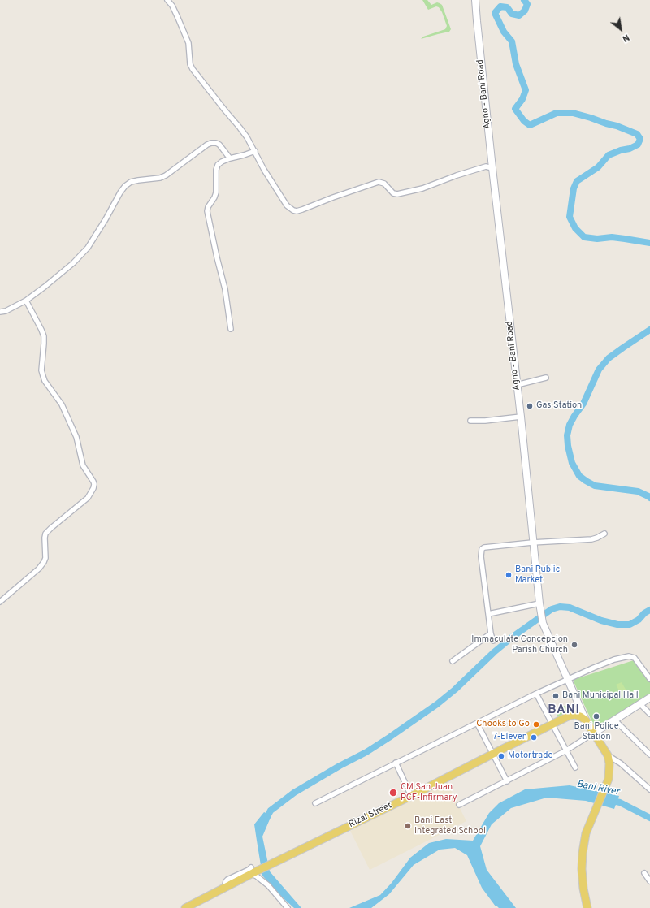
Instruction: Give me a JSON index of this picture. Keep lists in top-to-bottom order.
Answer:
{
  "streets": {
    "main road": ["Agno - Bani Road", "Rizal Street"]
  },
  "districts": ["BANI"],
  "water": ["Bani River"],
  "places": [
    "Gas Station",
    "Bani Public Market",
    "Immaculate Concepcion Parish Church",
    "Bani Municipal Hall",
    "Bani Police Station",
    "Chooks to Go",
    "7-Eleven",
    "Motortrade",
    "CM San Juan PCF-Infirmary",
    "Bani East Integrated School"
  ],
  "north": "bottom right"
}
